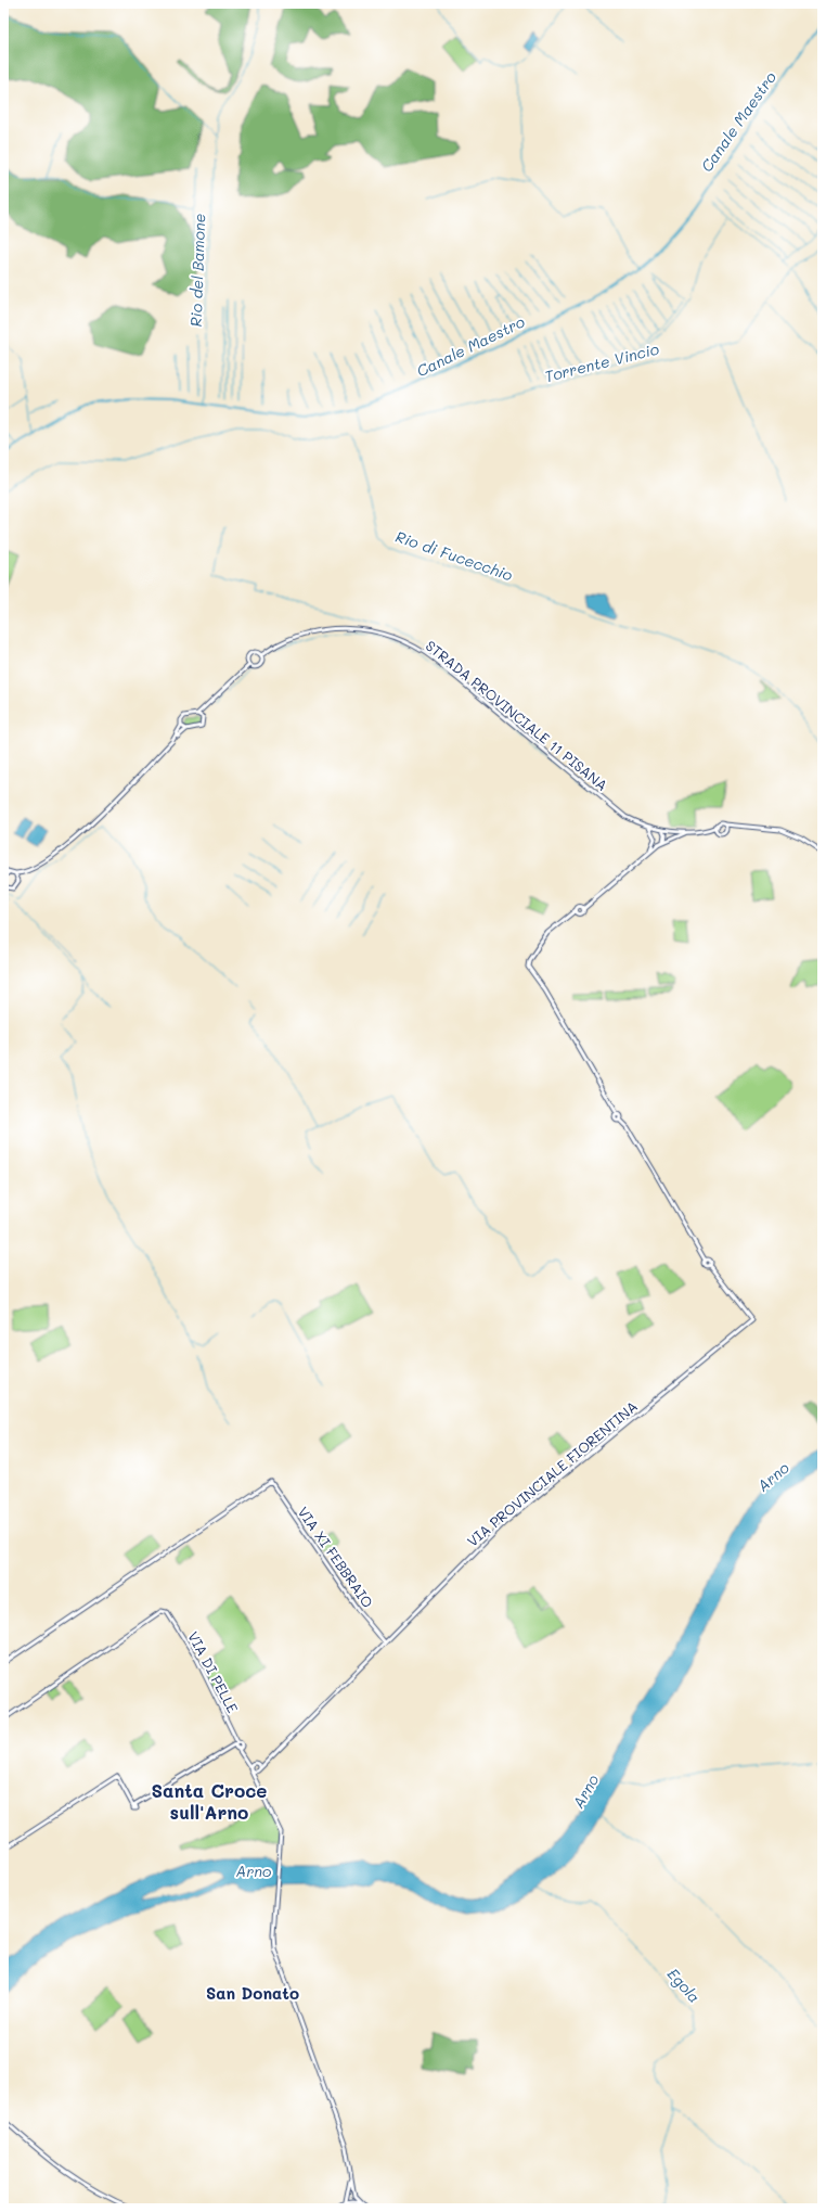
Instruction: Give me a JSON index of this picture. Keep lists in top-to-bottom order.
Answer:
{
  "streets": {
    "main road": [
      "STRADA PROVINCIALE 11 PISANA",
      "VIA PROVINCIALE FIORENTINA",
      "VIA XI FEBBRAIO",
      "VIA DI PELLE"
    ]
  },
  "crossings": [
    ["VIA PROVINCIALE FIORENTINA", "VIA XI FEBBRAIO"]
  ],
  "districts": ["Santa Croce sull'Arno", "San Donato"],
  "water": [
    "Canale Maestro",
    "Rio del Bamone",
    "Torrente Vincio",
    "Rio di Fucecchio",
    "Arno",
    "Egola"
  ]
}
